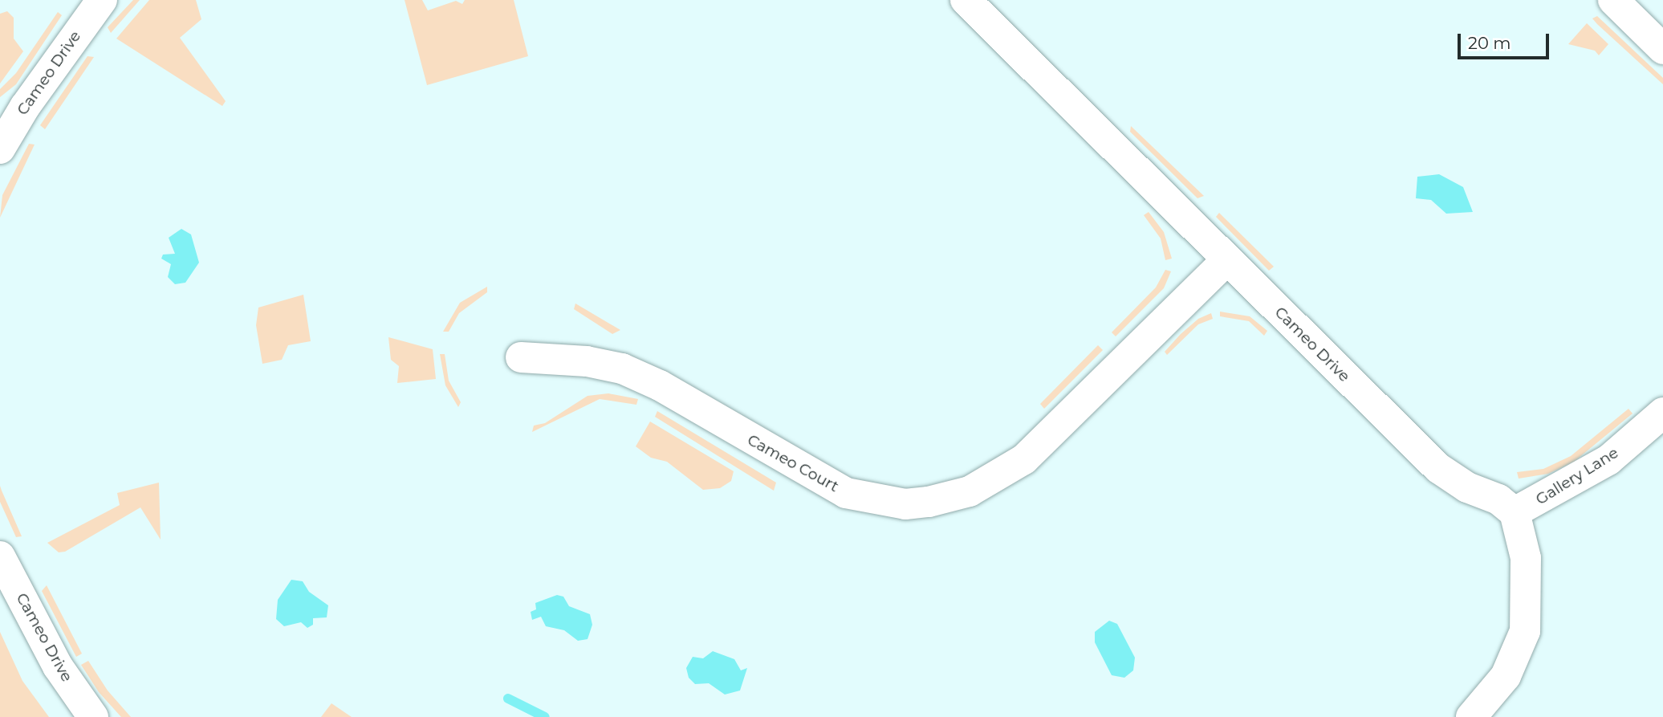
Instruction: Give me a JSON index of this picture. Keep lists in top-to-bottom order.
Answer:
{
  "streets": {
    "street": ["Cameo Drive", "Cameo Court", "Gallery Lane"]
  },
  "crossings": [
    ["Cameo Drive", "Cameo Court"],
    ["Cameo Drive", "Gallery Lane"]
  ],
  "scale_bar": "20 m"
}
